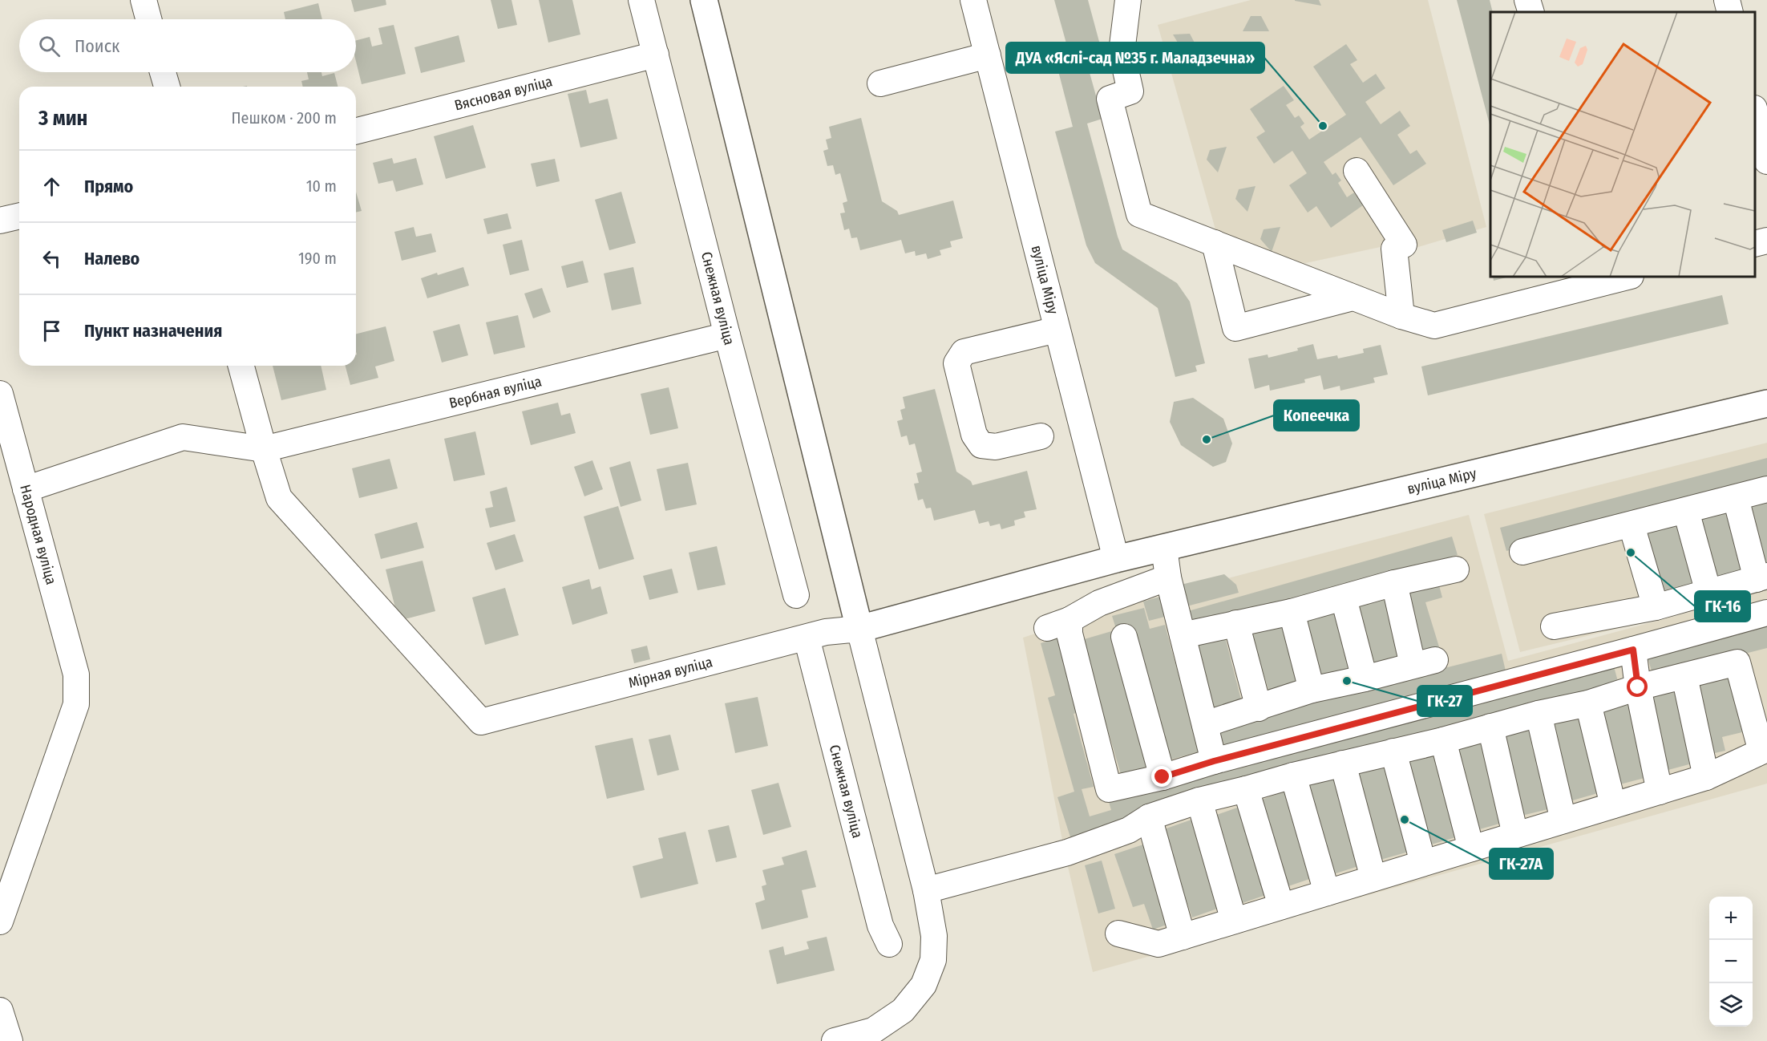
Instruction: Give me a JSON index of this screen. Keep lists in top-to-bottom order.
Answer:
{
  "streets": {
    "main road": ["вуліца Міру"],
    "street": [
      "Вясновая вуліца",
      "Снежная вуліца",
      "Вербная вуліца",
      "Народная вуліца",
      "Мірная вуліца"
    ]
  },
  "crossings": [
    ["Вясновая вуліца", "Снежная вуліца"],
    ["вуліца Міру", "Мірная вуліца"],
    ["Снежная вуліца", "Вербная вуліца"],
    ["Снежная вуліца", "Мірная вуліца"],
    ["Вербная вуліца", "Мірная вуліца"]
  ],
  "places": [
    "ДУА «Яслі-сад №35 г. Маладзечна»",
    "Копеечка",
    "ГК-16",
    "ГК-27",
    "ГК-27А"
  ],
  "page": {
    "search": "Поиск",
    "heading": ["3 мин", "Пешком · 200 m"],
    "list": [
      ["Прямо", "10 m"],
      ["Налево", "190 m"],
      "Пункт назначения"
    ],
    "map_buttons": ["+", "−"]
  }
}
